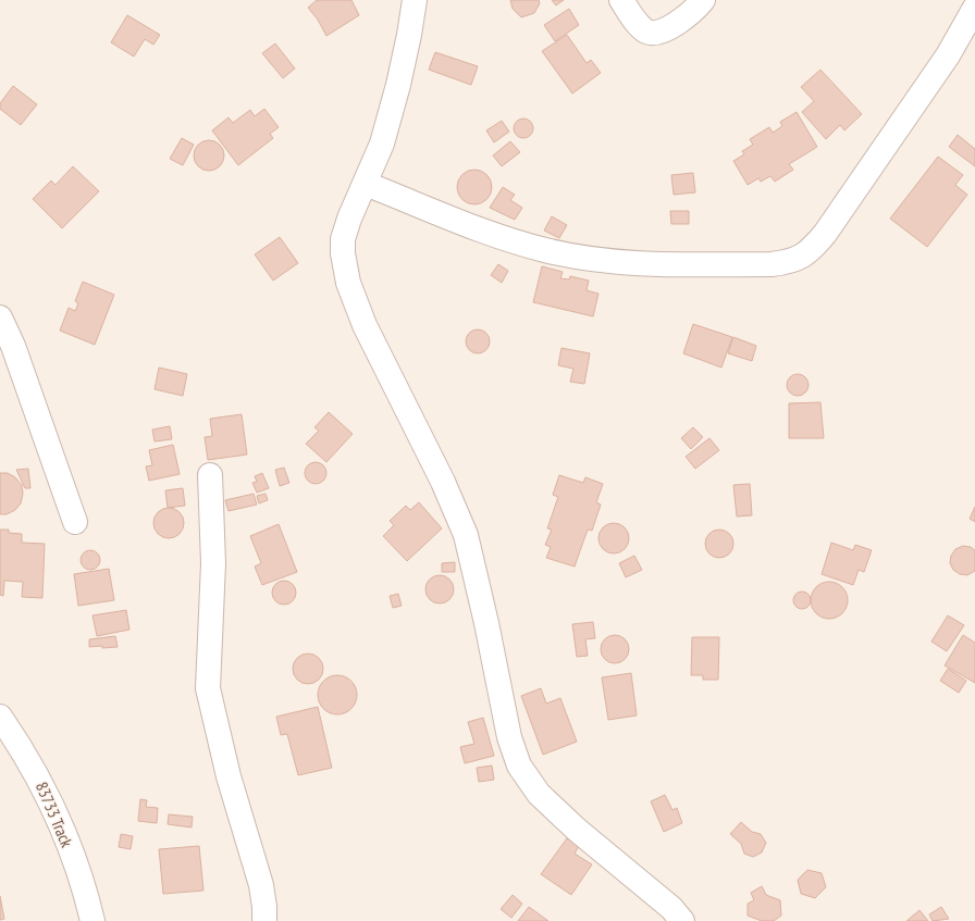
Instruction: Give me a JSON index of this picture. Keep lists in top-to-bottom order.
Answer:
{
  "streets": {
    "street": ["83733 Track"]
  }
}
